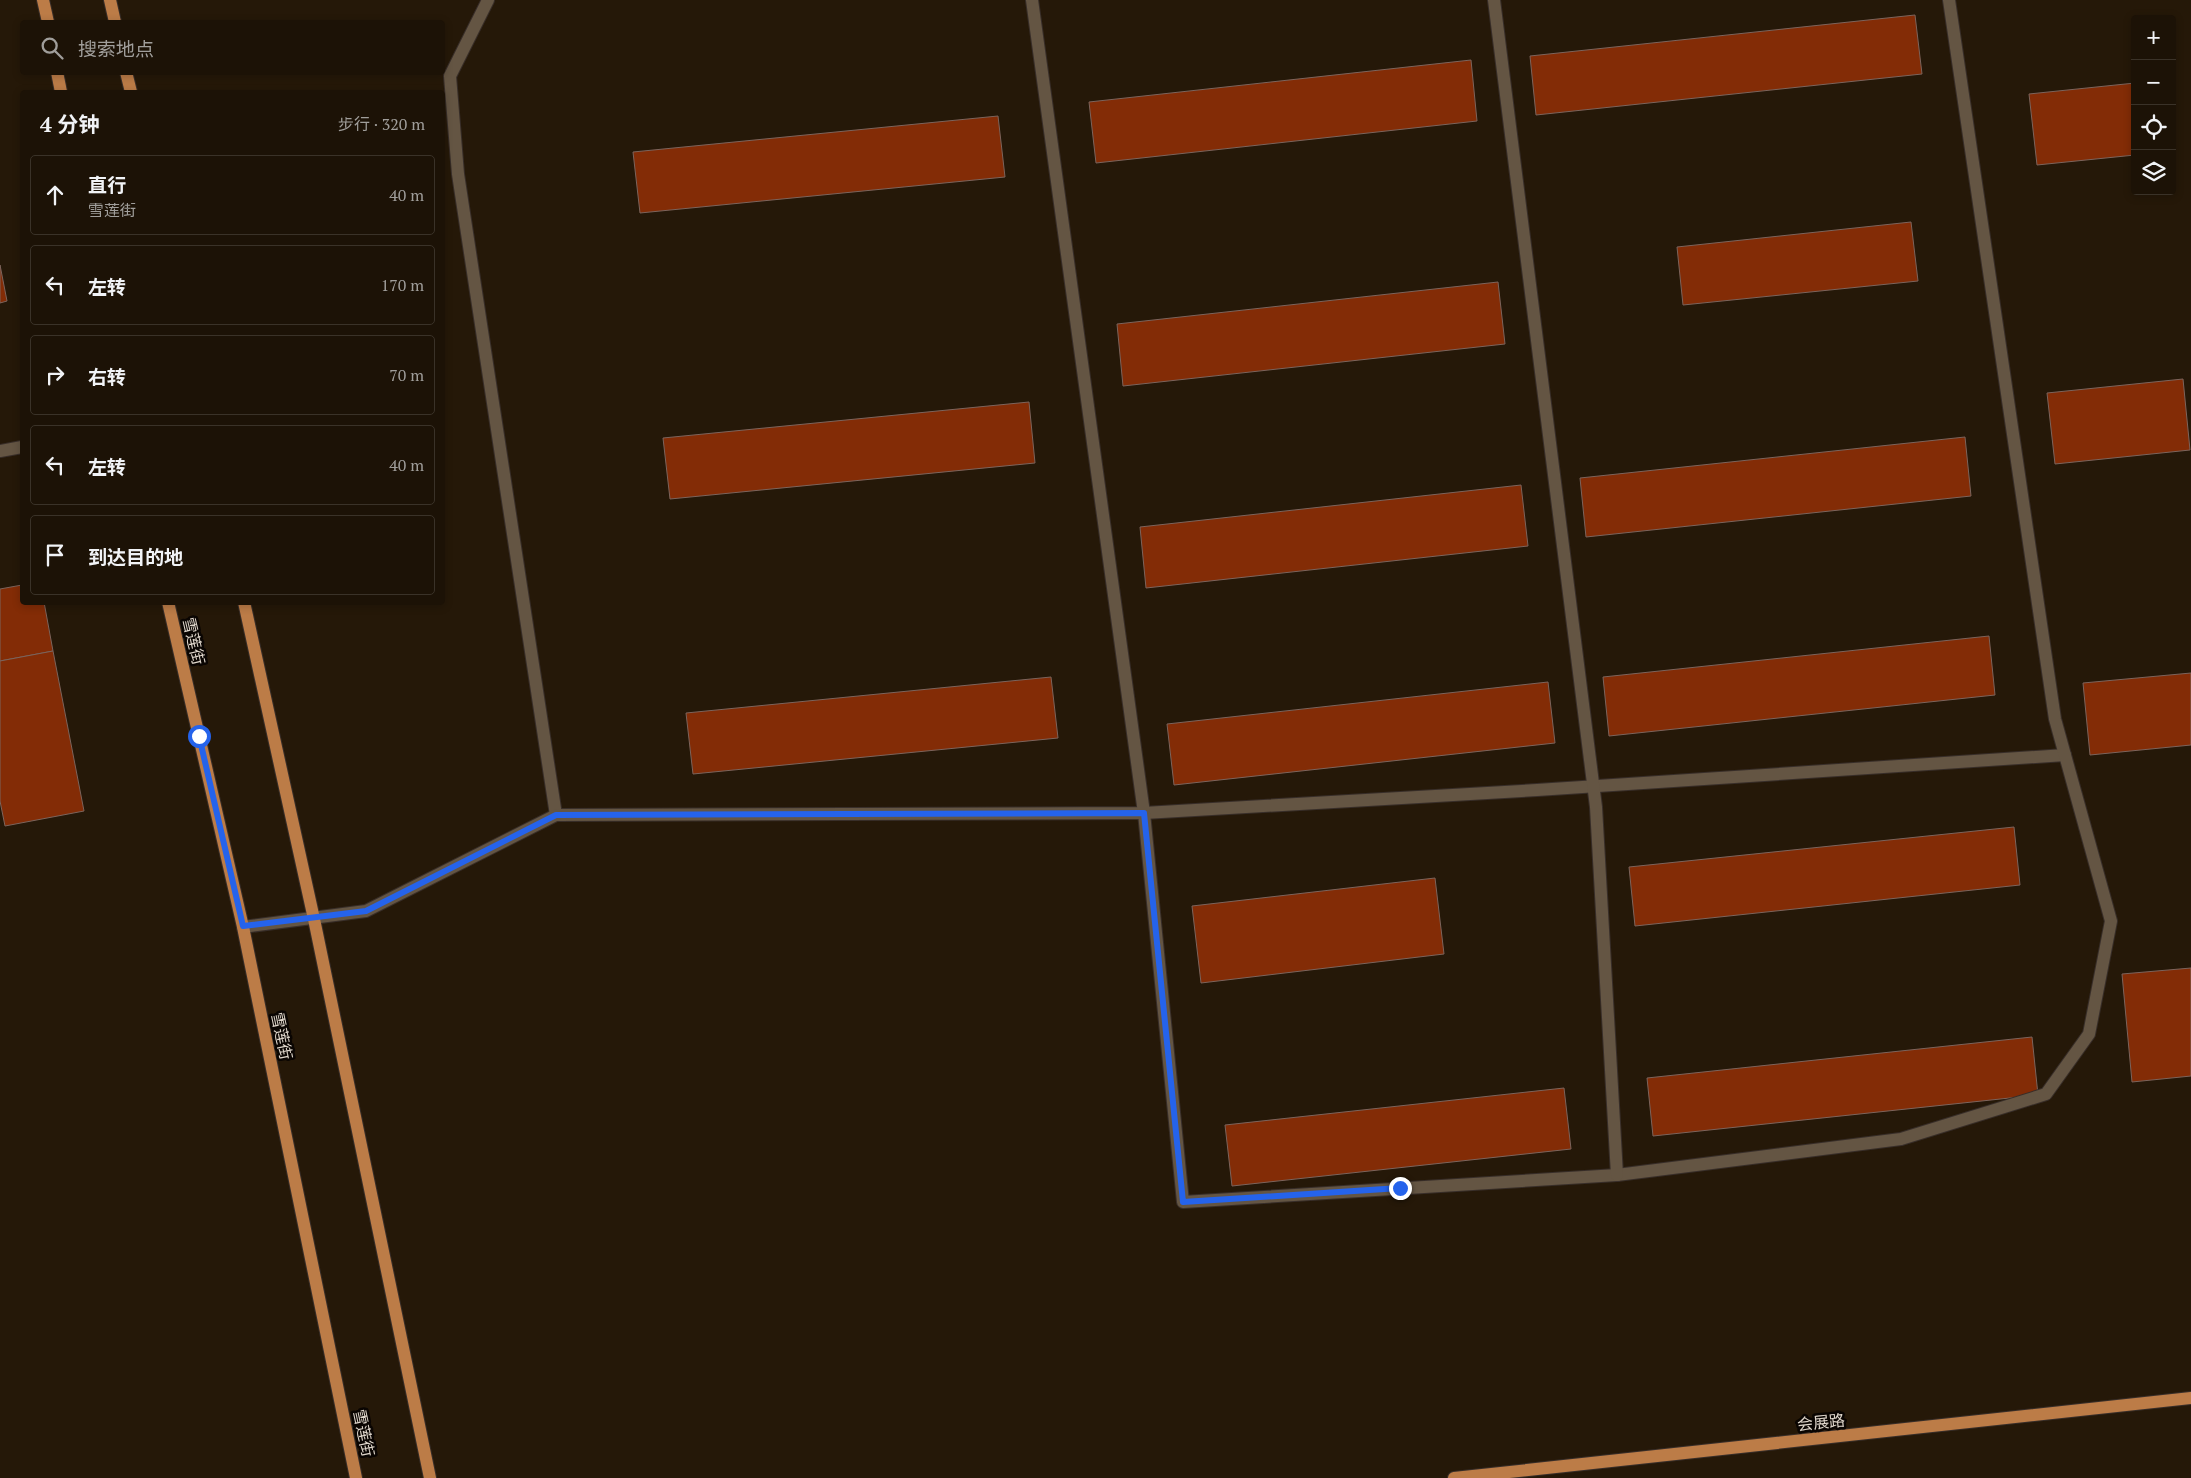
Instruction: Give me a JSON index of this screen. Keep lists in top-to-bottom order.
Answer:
{
  "streets": {
    "main road": ["雪莲街", "会展路"]
  },
  "page": {
    "map_buttons": ["+", "−"],
    "search": "搜索地点",
    "heading": ["4 分钟", "步行 · 320 m"],
    "list": [
      ["直行", "雪莲街", "40 m"],
      ["左转", "170 m"],
      ["右转", "70 m"],
      ["左转", "40 m"],
      "到达目的地"
    ]
  }
}
